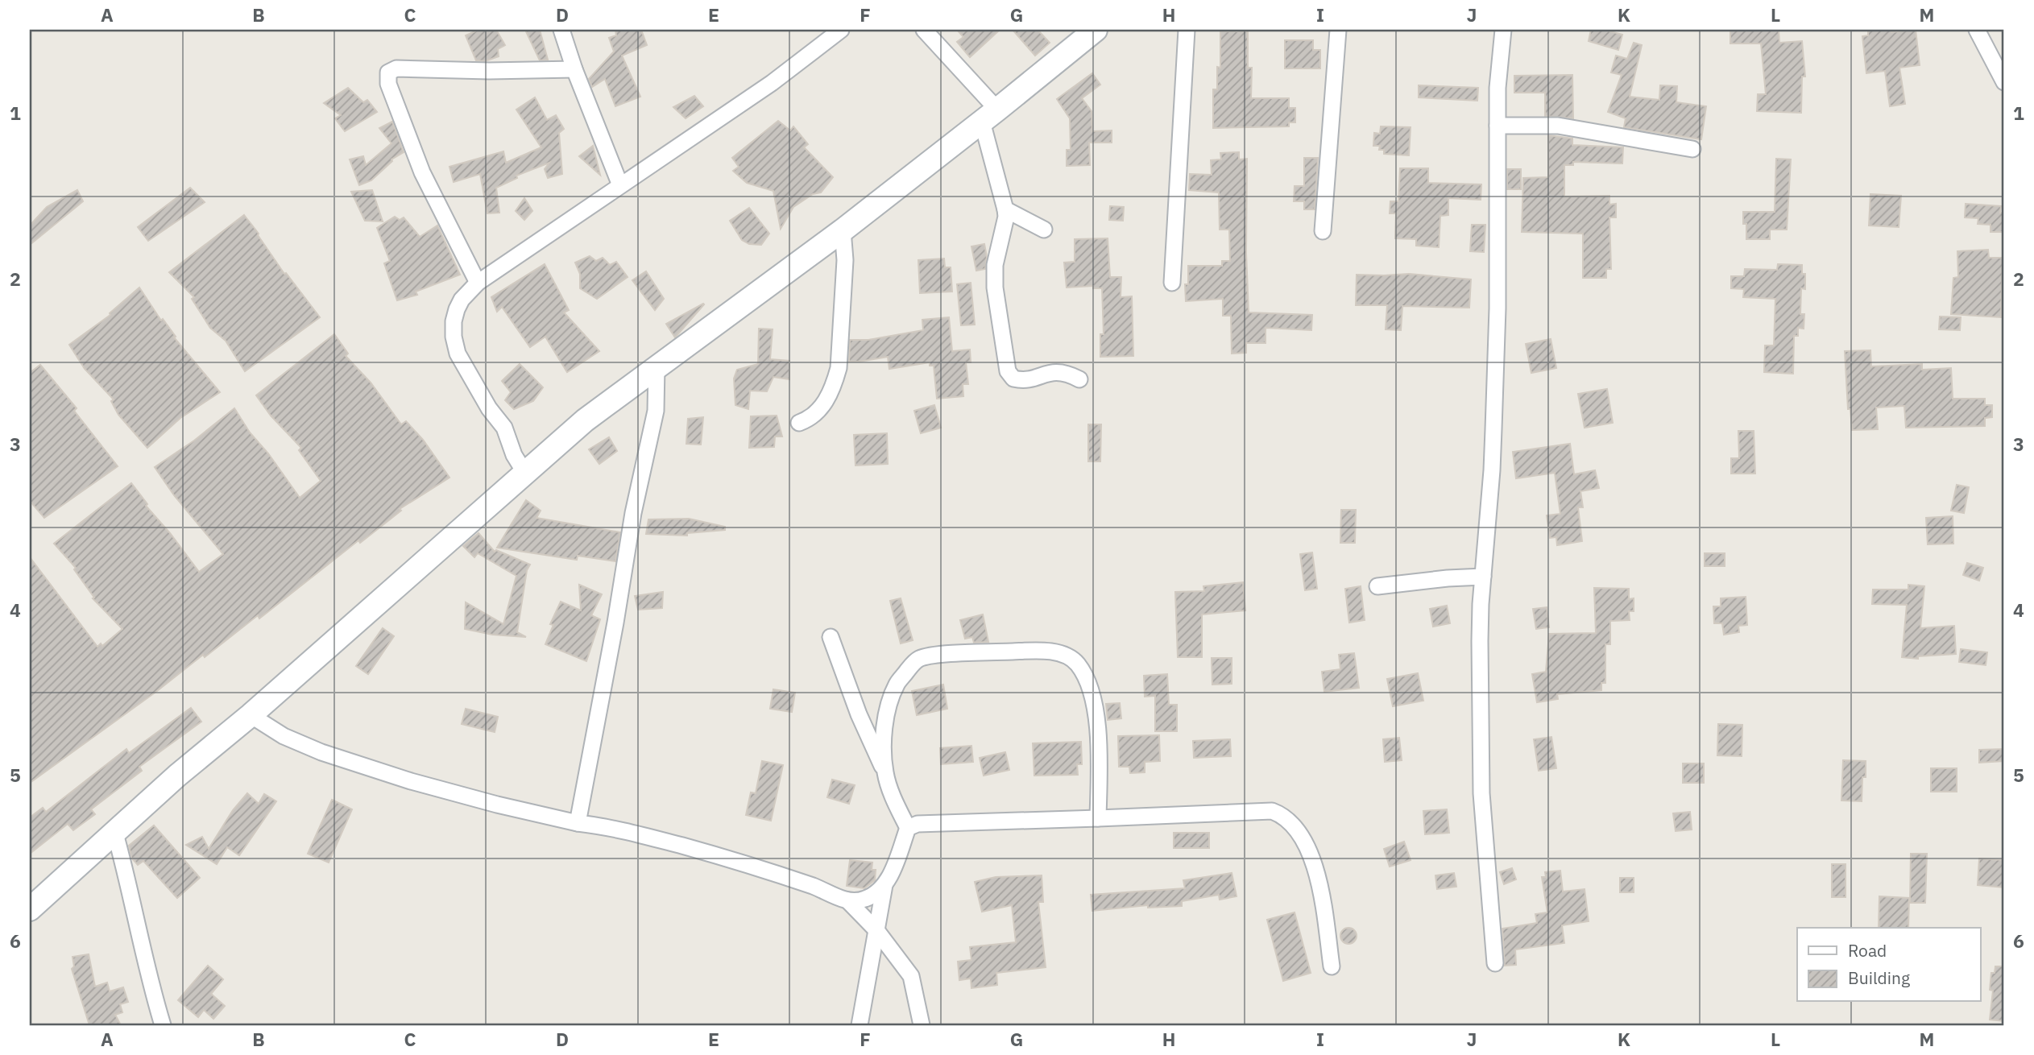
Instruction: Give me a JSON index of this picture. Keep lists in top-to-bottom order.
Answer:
{
  "legend": ["Road", "Building"],
  "grid": {
    "columns": [
      "A",
      "B",
      "C",
      "D",
      "E",
      "F",
      "G",
      "H",
      "I",
      "J",
      "K",
      "L",
      "M"
    ],
    "rows": [
      "1",
      "2",
      "3",
      "4",
      "5",
      "6"
    ]
  }
}
